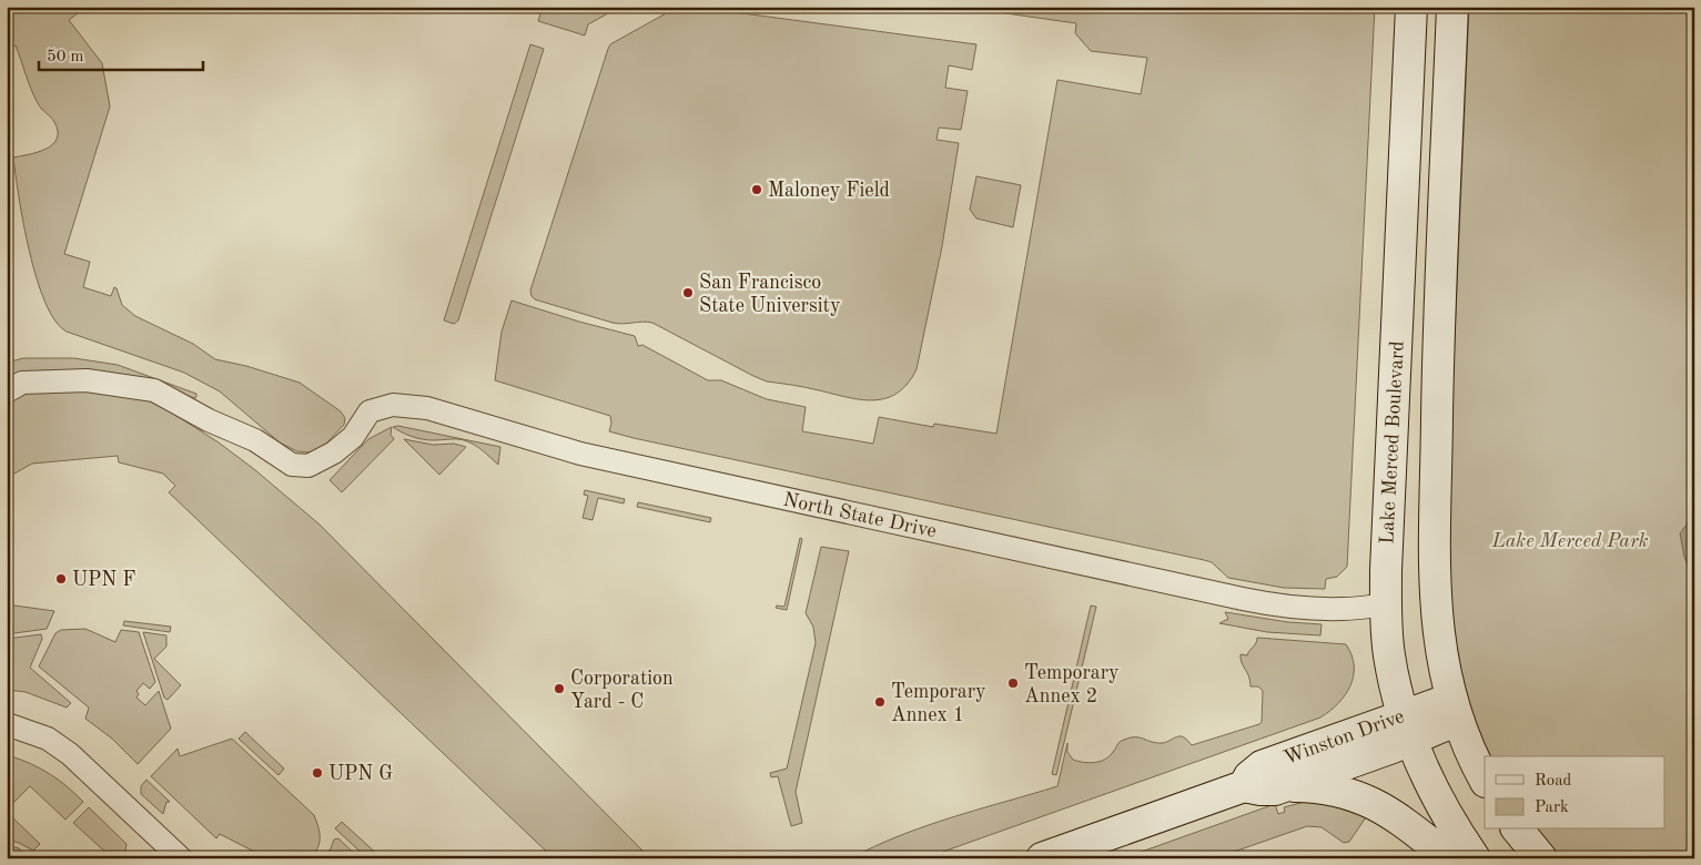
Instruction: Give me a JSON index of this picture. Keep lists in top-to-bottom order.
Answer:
{
  "streets": {
    "main road": ["Lake Merced Boulevard", "Winston Drive"],
    "street": ["North State Drive"]
  },
  "crossings": [
    ["Lake Merced Boulevard", "North State Drive"],
    ["Lake Merced Boulevard", "Winston Drive"]
  ],
  "parks": ["Lake Merced Park"],
  "places": [
    "Maloney Field",
    "San Francisco State University",
    "UPN F",
    "Temporary Annex 2",
    "Corporation Yard - C",
    "Temporary Annex 1",
    "UPN G"
  ],
  "legend": ["Road", "Park"],
  "scale_bar": "50 m"
}
